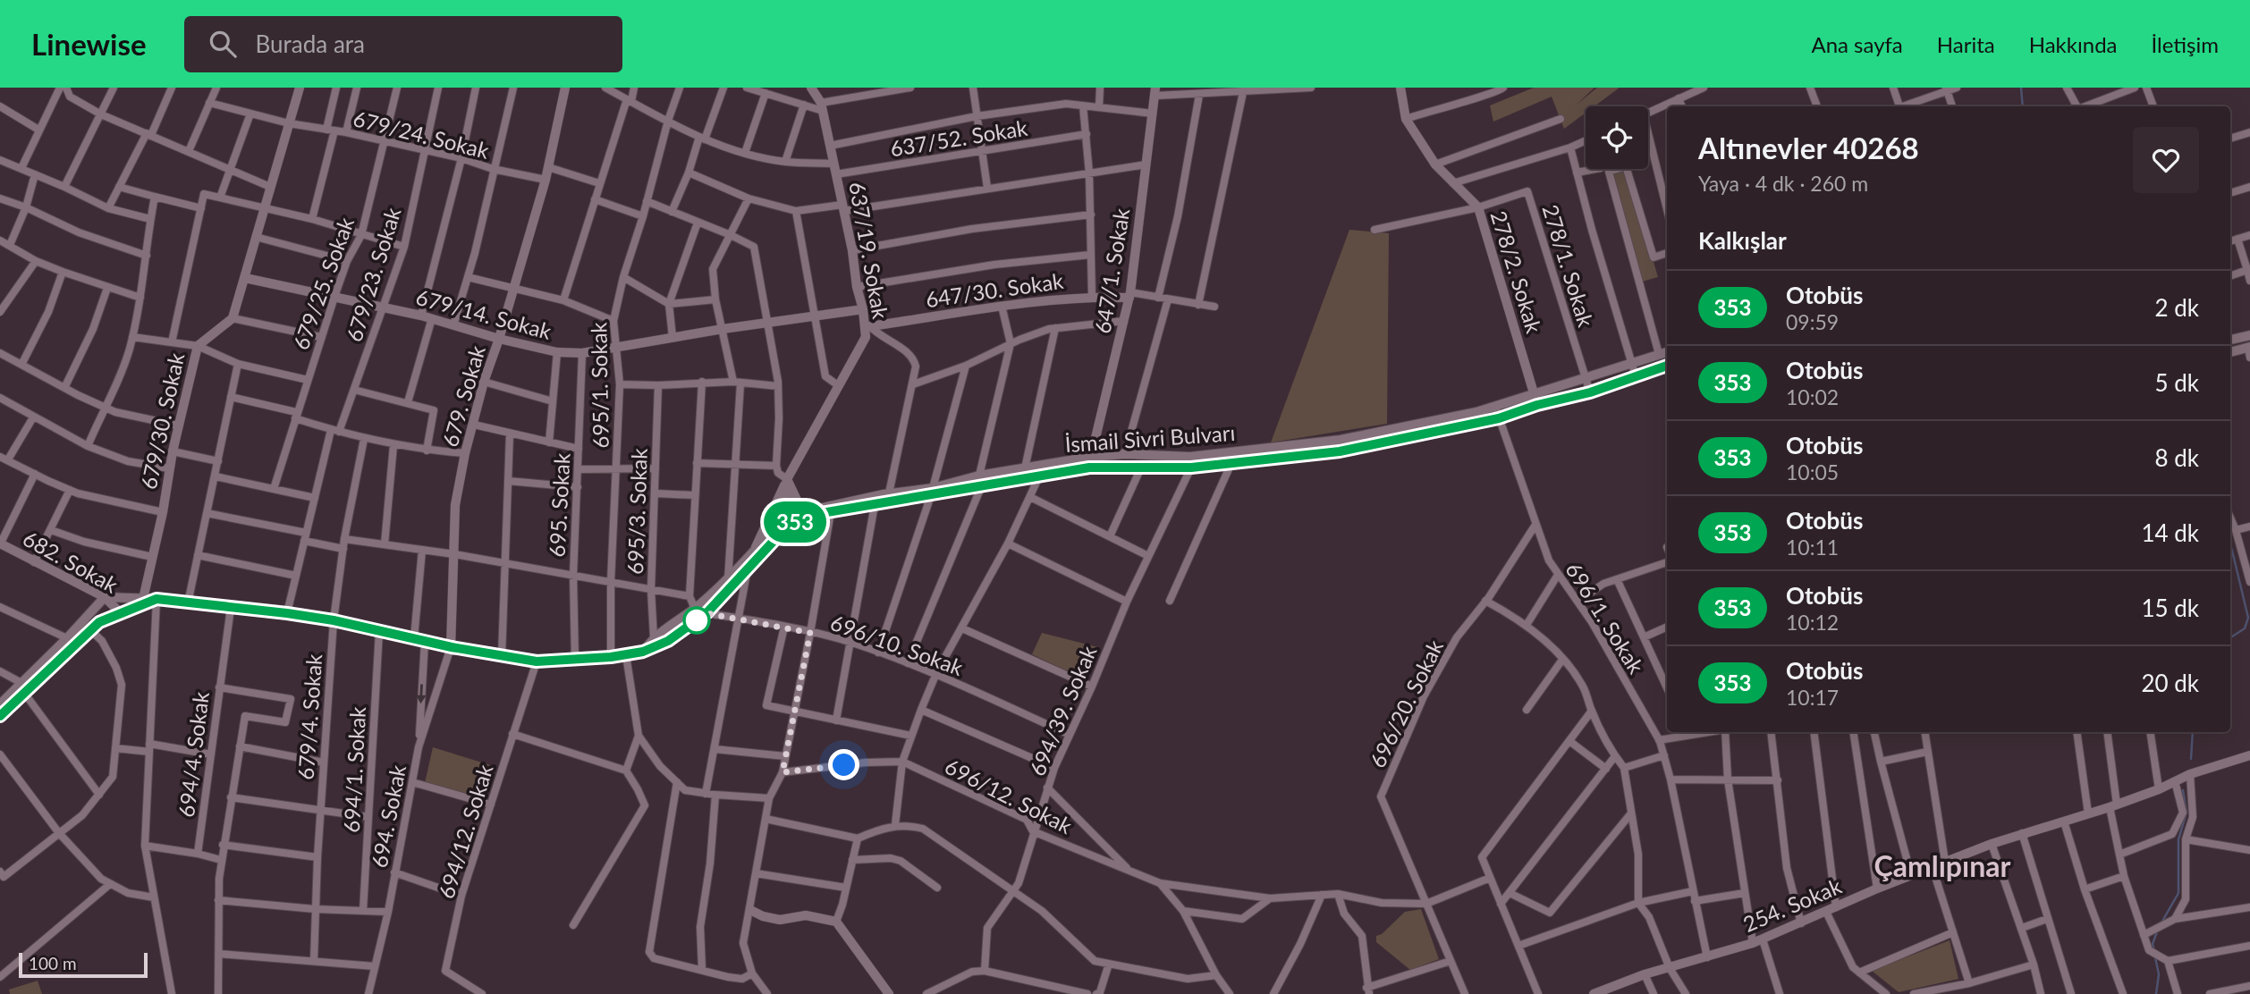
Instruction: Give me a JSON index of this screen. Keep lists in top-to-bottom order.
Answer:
{
  "streets": {
    "main road": ["İsmail Sivri Bulvarı"],
    "street": [
      "679/24. Sokak",
      "637/52. Sokak",
      "637/19. Sokak",
      "278/1. Sokak",
      "647/1. Sokak",
      "278/2. Sokak",
      "679/23. Sokak",
      "679/25. Sokak",
      "647/30. Sokak",
      "679/14. Sokak",
      "695/1. Sokak",
      "679. Sokak",
      "679/30. Sokak",
      "695. Sokak",
      "695/3. Sokak",
      "682. Sokak",
      "696/1. Sokak",
      "696/10. Sokak",
      "696/20. Sokak",
      "694/39. Sokak",
      "679/4. Sokak",
      "694/4. Sokak",
      "694/1. Sokak",
      "696/12. Sokak",
      "694. Sokak",
      "694/12. Sokak",
      "254. Sokak"
    ]
  },
  "crossings": [
    ["679/24. Sokak", "679/23. Sokak"],
    ["679/24. Sokak", "679/25. Sokak"],
    ["679/24. Sokak", "679. Sokak"],
    ["637/52. Sokak", "637/19. Sokak"],
    ["637/19. Sokak", "647/30. Sokak"],
    ["637/19. Sokak", "679/14. Sokak"],
    ["637/19. Sokak", "İsmail Sivri Bulvarı"],
    ["278/1. Sokak", "278/2. Sokak"],
    ["278/1. Sokak", "İsmail Sivri Bulvarı"],
    ["647/1. Sokak", "647/30. Sokak"],
    ["647/1. Sokak", "İsmail Sivri Bulvarı"],
    ["278/2. Sokak", "İsmail Sivri Bulvarı"],
    ["679/23. Sokak", "679/14. Sokak"],
    ["679/23. Sokak", "İsmail Sivri Bulvarı"],
    ["679/25. Sokak", "679/14. Sokak"],
    ["679/14. Sokak", "695/1. Sokak"],
    ["679/14. Sokak", "679. Sokak"],
    ["679/14. Sokak", "695. Sokak"],
    ["695/1. Sokak", "İsmail Sivri Bulvarı"],
    ["679. Sokak", "İsmail Sivri Bulvarı"],
    ["679. Sokak", "694. Sokak"],
    ["679/30. Sokak", "İsmail Sivri Bulvarı"],
    ["İsmail Sivri Bulvarı", "695. Sokak"],
    ["İsmail Sivri Bulvarı", "695/3. Sokak"],
    ["İsmail Sivri Bulvarı", "682. Sokak"],
    ["İsmail Sivri Bulvarı", "696/1. Sokak"],
    ["İsmail Sivri Bulvarı", "696/10. Sokak"],
    ["İsmail Sivri Bulvarı", "694/39. Sokak"],
    ["İsmail Sivri Bulvarı", "679/4. Sokak"],
    ["İsmail Sivri Bulvarı", "694/4. Sokak"],
    ["İsmail Sivri Bulvarı", "694/1. Sokak"],
    ["İsmail Sivri Bulvarı", "694. Sokak"],
    ["İsmail Sivri Bulvarı", "694/12. Sokak"],
    ["696/1. Sokak", "696/20. Sokak"],
    ["696/1. Sokak", "254. Sokak"],
    ["696/10. Sokak", "694/39. Sokak"],
    ["694/39. Sokak", "696/12. Sokak"]
  ],
  "districts": ["Çamlıpınar"],
  "lines": ["bus line 353"],
  "scale_bar": "100 m",
  "page": {
    "header": "Linewise",
    "search": "Burada ara",
    "nav": [
      "Ana sayfa",
      "Harita",
      "Hakkında",
      "İletişim"
    ],
    "on_map": "353",
    "heading": [
      ["Altınevler 40268", "Yaya · 4 dk · 260 m"],
      "Kalkışlar"
    ],
    "list": [
      {
        "mark": "353",
        "name": "Otobüs",
        "note": "09:59",
        "value": "2 dk"
      },
      {
        "mark": "353",
        "name": "Otobüs",
        "note": "10:02",
        "value": "5 dk"
      },
      {
        "mark": "353",
        "name": "Otobüs",
        "note": "10:05",
        "value": "8 dk"
      },
      {
        "mark": "353",
        "name": "Otobüs",
        "note": "10:11",
        "value": "14 dk"
      },
      {
        "mark": "353",
        "name": "Otobüs",
        "note": "10:12",
        "value": "15 dk"
      },
      {
        "mark": "353",
        "name": "Otobüs",
        "note": "10:17",
        "value": "20 dk"
      }
    ],
    "scale": "100 m"
  }
}
